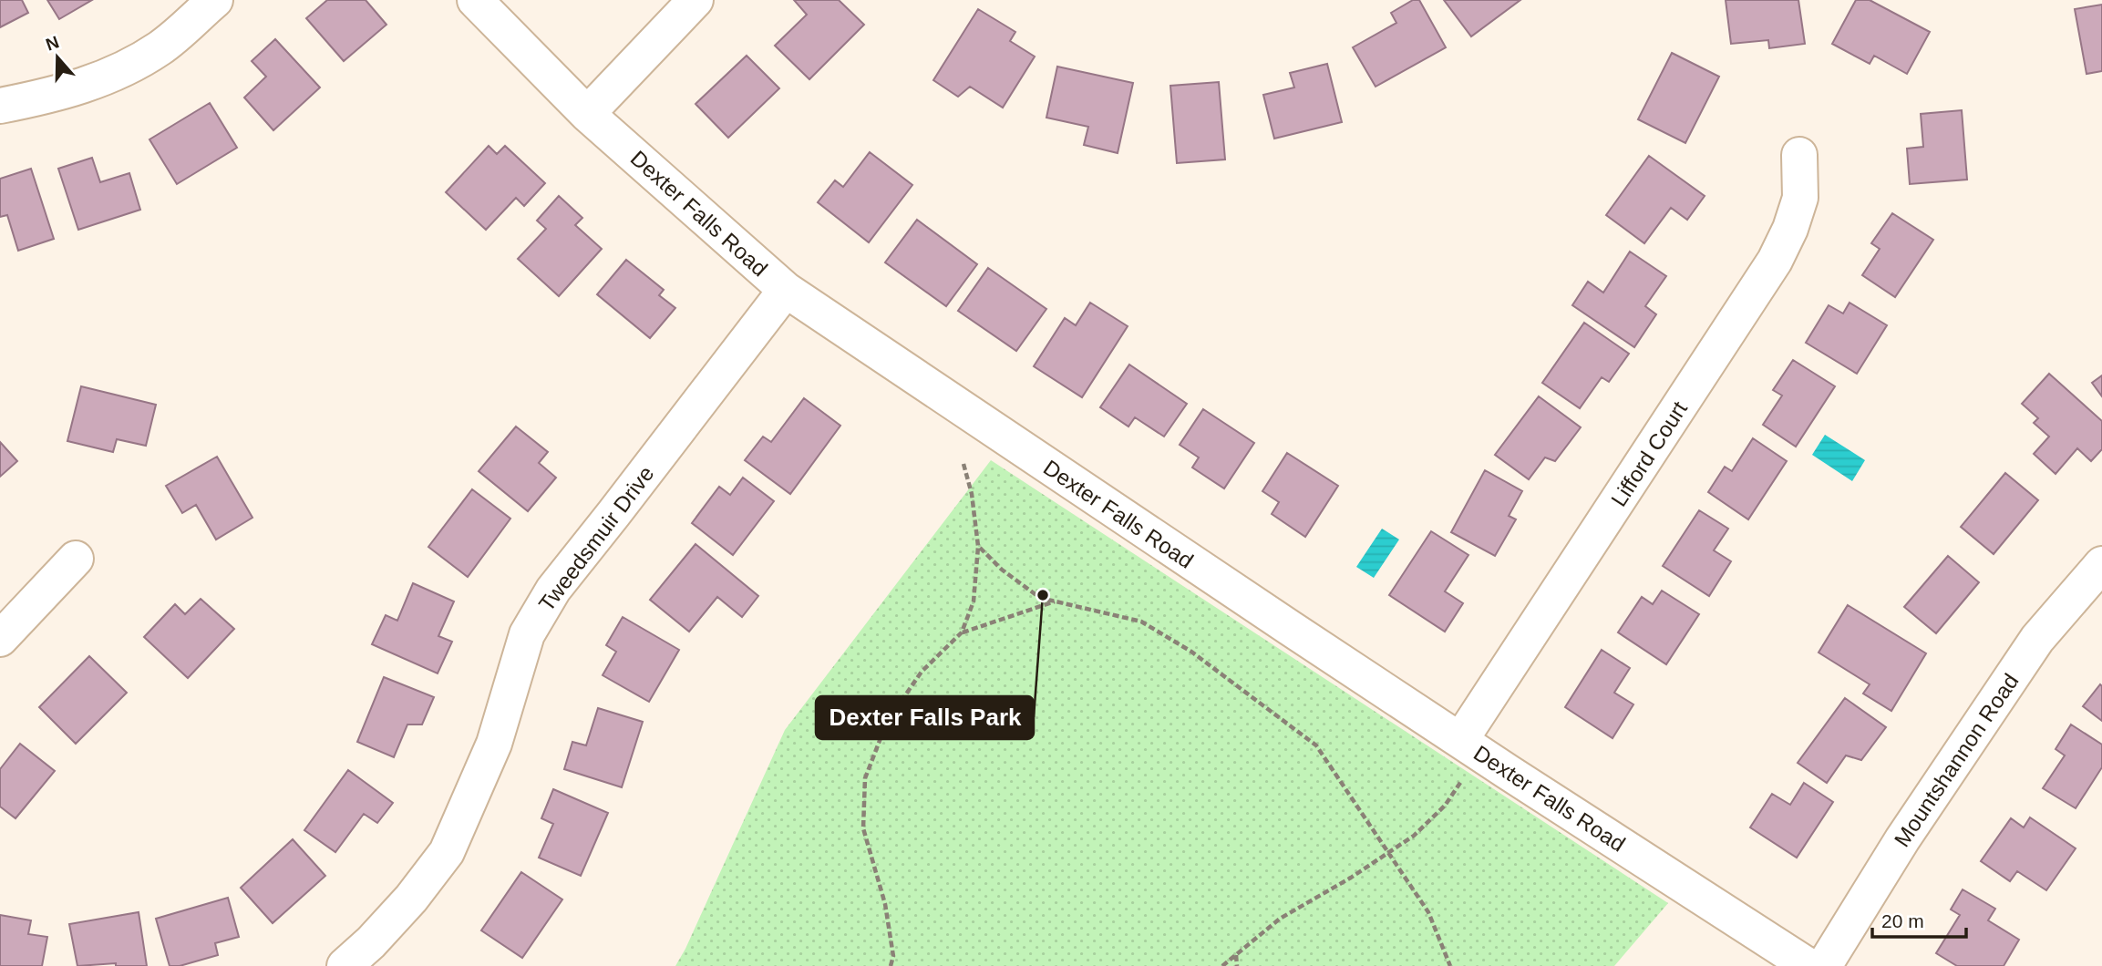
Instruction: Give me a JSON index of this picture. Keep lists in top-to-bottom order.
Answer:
{
  "streets": {
    "street": [
      "Dexter Falls Road",
      "Lifford Court",
      "Tweedsmuir Drive",
      "Mountshannon Road"
    ]
  },
  "crossings": [
    ["Dexter Falls Road", "Lifford Court"],
    ["Dexter Falls Road", "Tweedsmuir Drive"]
  ],
  "places": ["Dexter Falls Park"],
  "scale_bar": "20 m",
  "north": "top"
}
